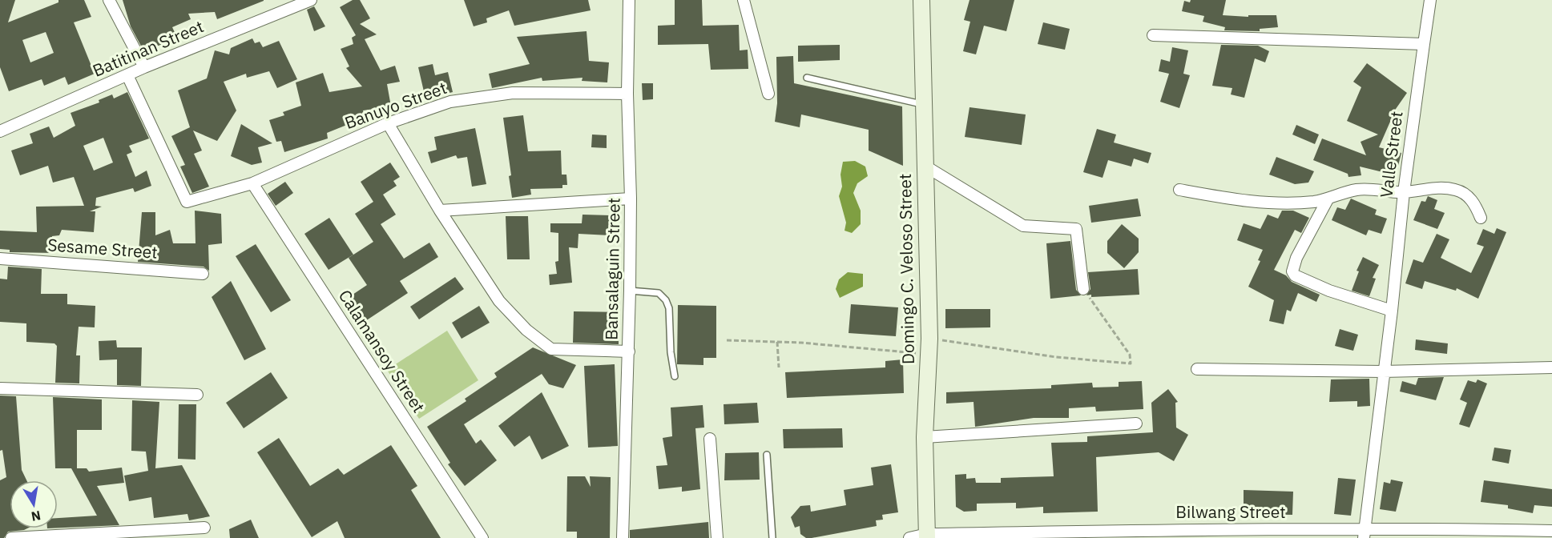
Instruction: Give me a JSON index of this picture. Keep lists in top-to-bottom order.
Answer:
{
  "streets": {
    "main road": ["Domingo C. Veloso Street"],
    "street": [
      "Batitinan Street",
      "Banuyo Street",
      "Valle Street",
      "Sesame Street",
      "Bansalaguin Street",
      "Calamansoy Street",
      "Bilwang Street"
    ]
  },
  "crossings": [
    ["Batitinan Street", "Banuyo Street"],
    ["Banuyo Street", "Bansalaguin Street"],
    ["Banuyo Street", "Calamansoy Street"],
    ["Valle Street", "Bilwang Street"],
    ["Domingo C. Veloso Street", "Bilwang Street"]
  ],
  "north": "bottom"
}
